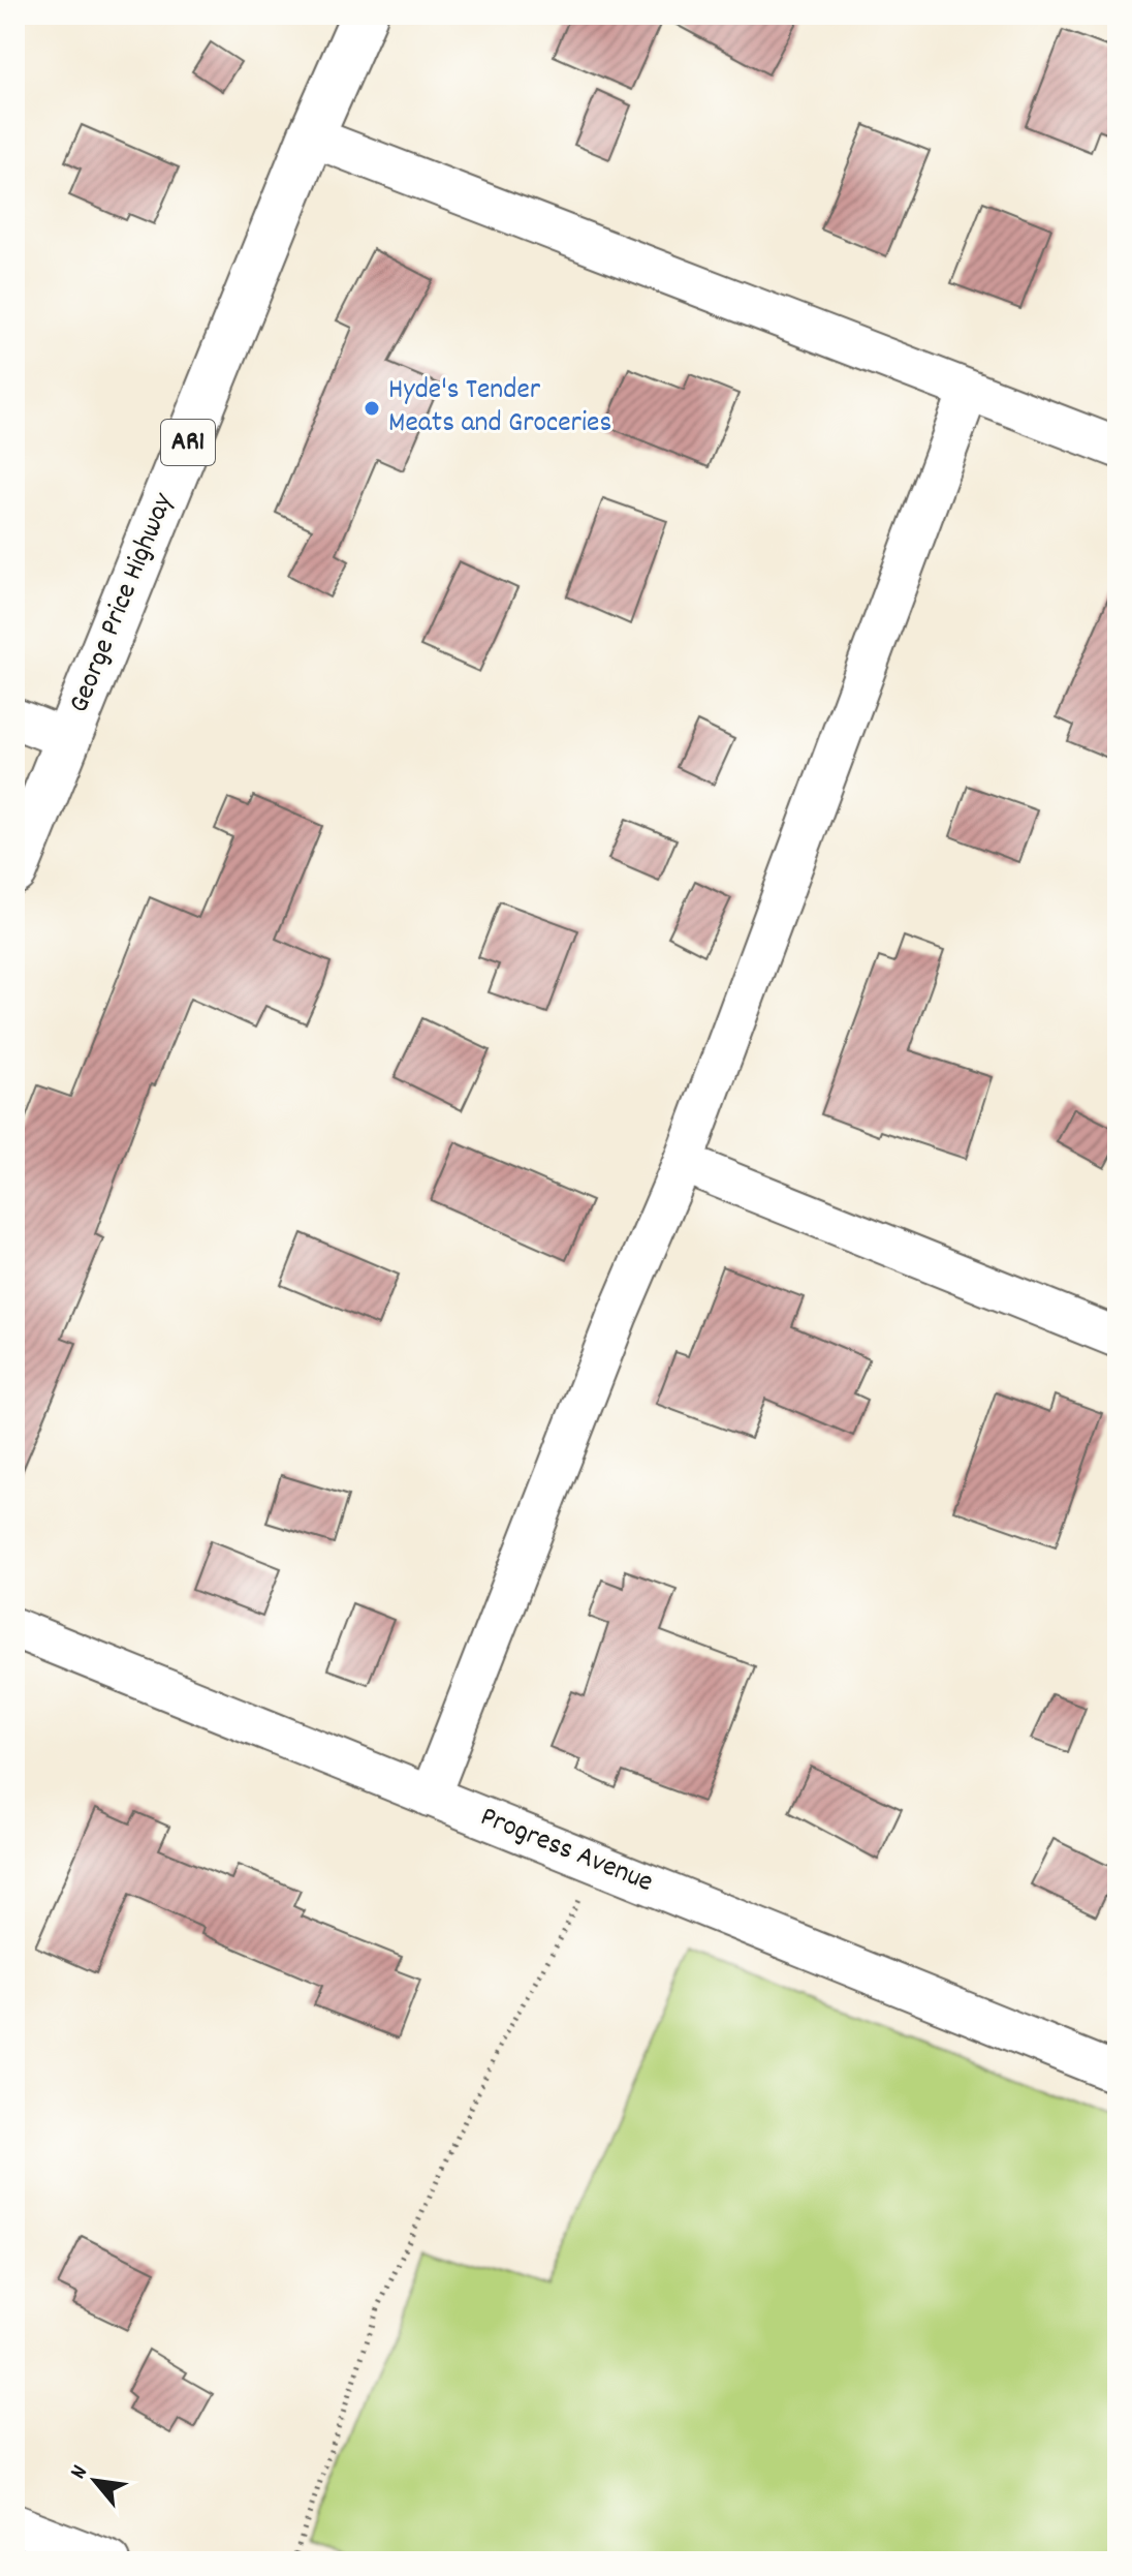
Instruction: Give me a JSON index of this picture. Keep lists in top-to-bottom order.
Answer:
{
  "streets": {
    "highway": ["AR1", "George Price Highway"],
    "street": ["Progress Avenue"]
  },
  "places": ["Hyde's Tender Meats and Groceries"],
  "north": "top left"
}
